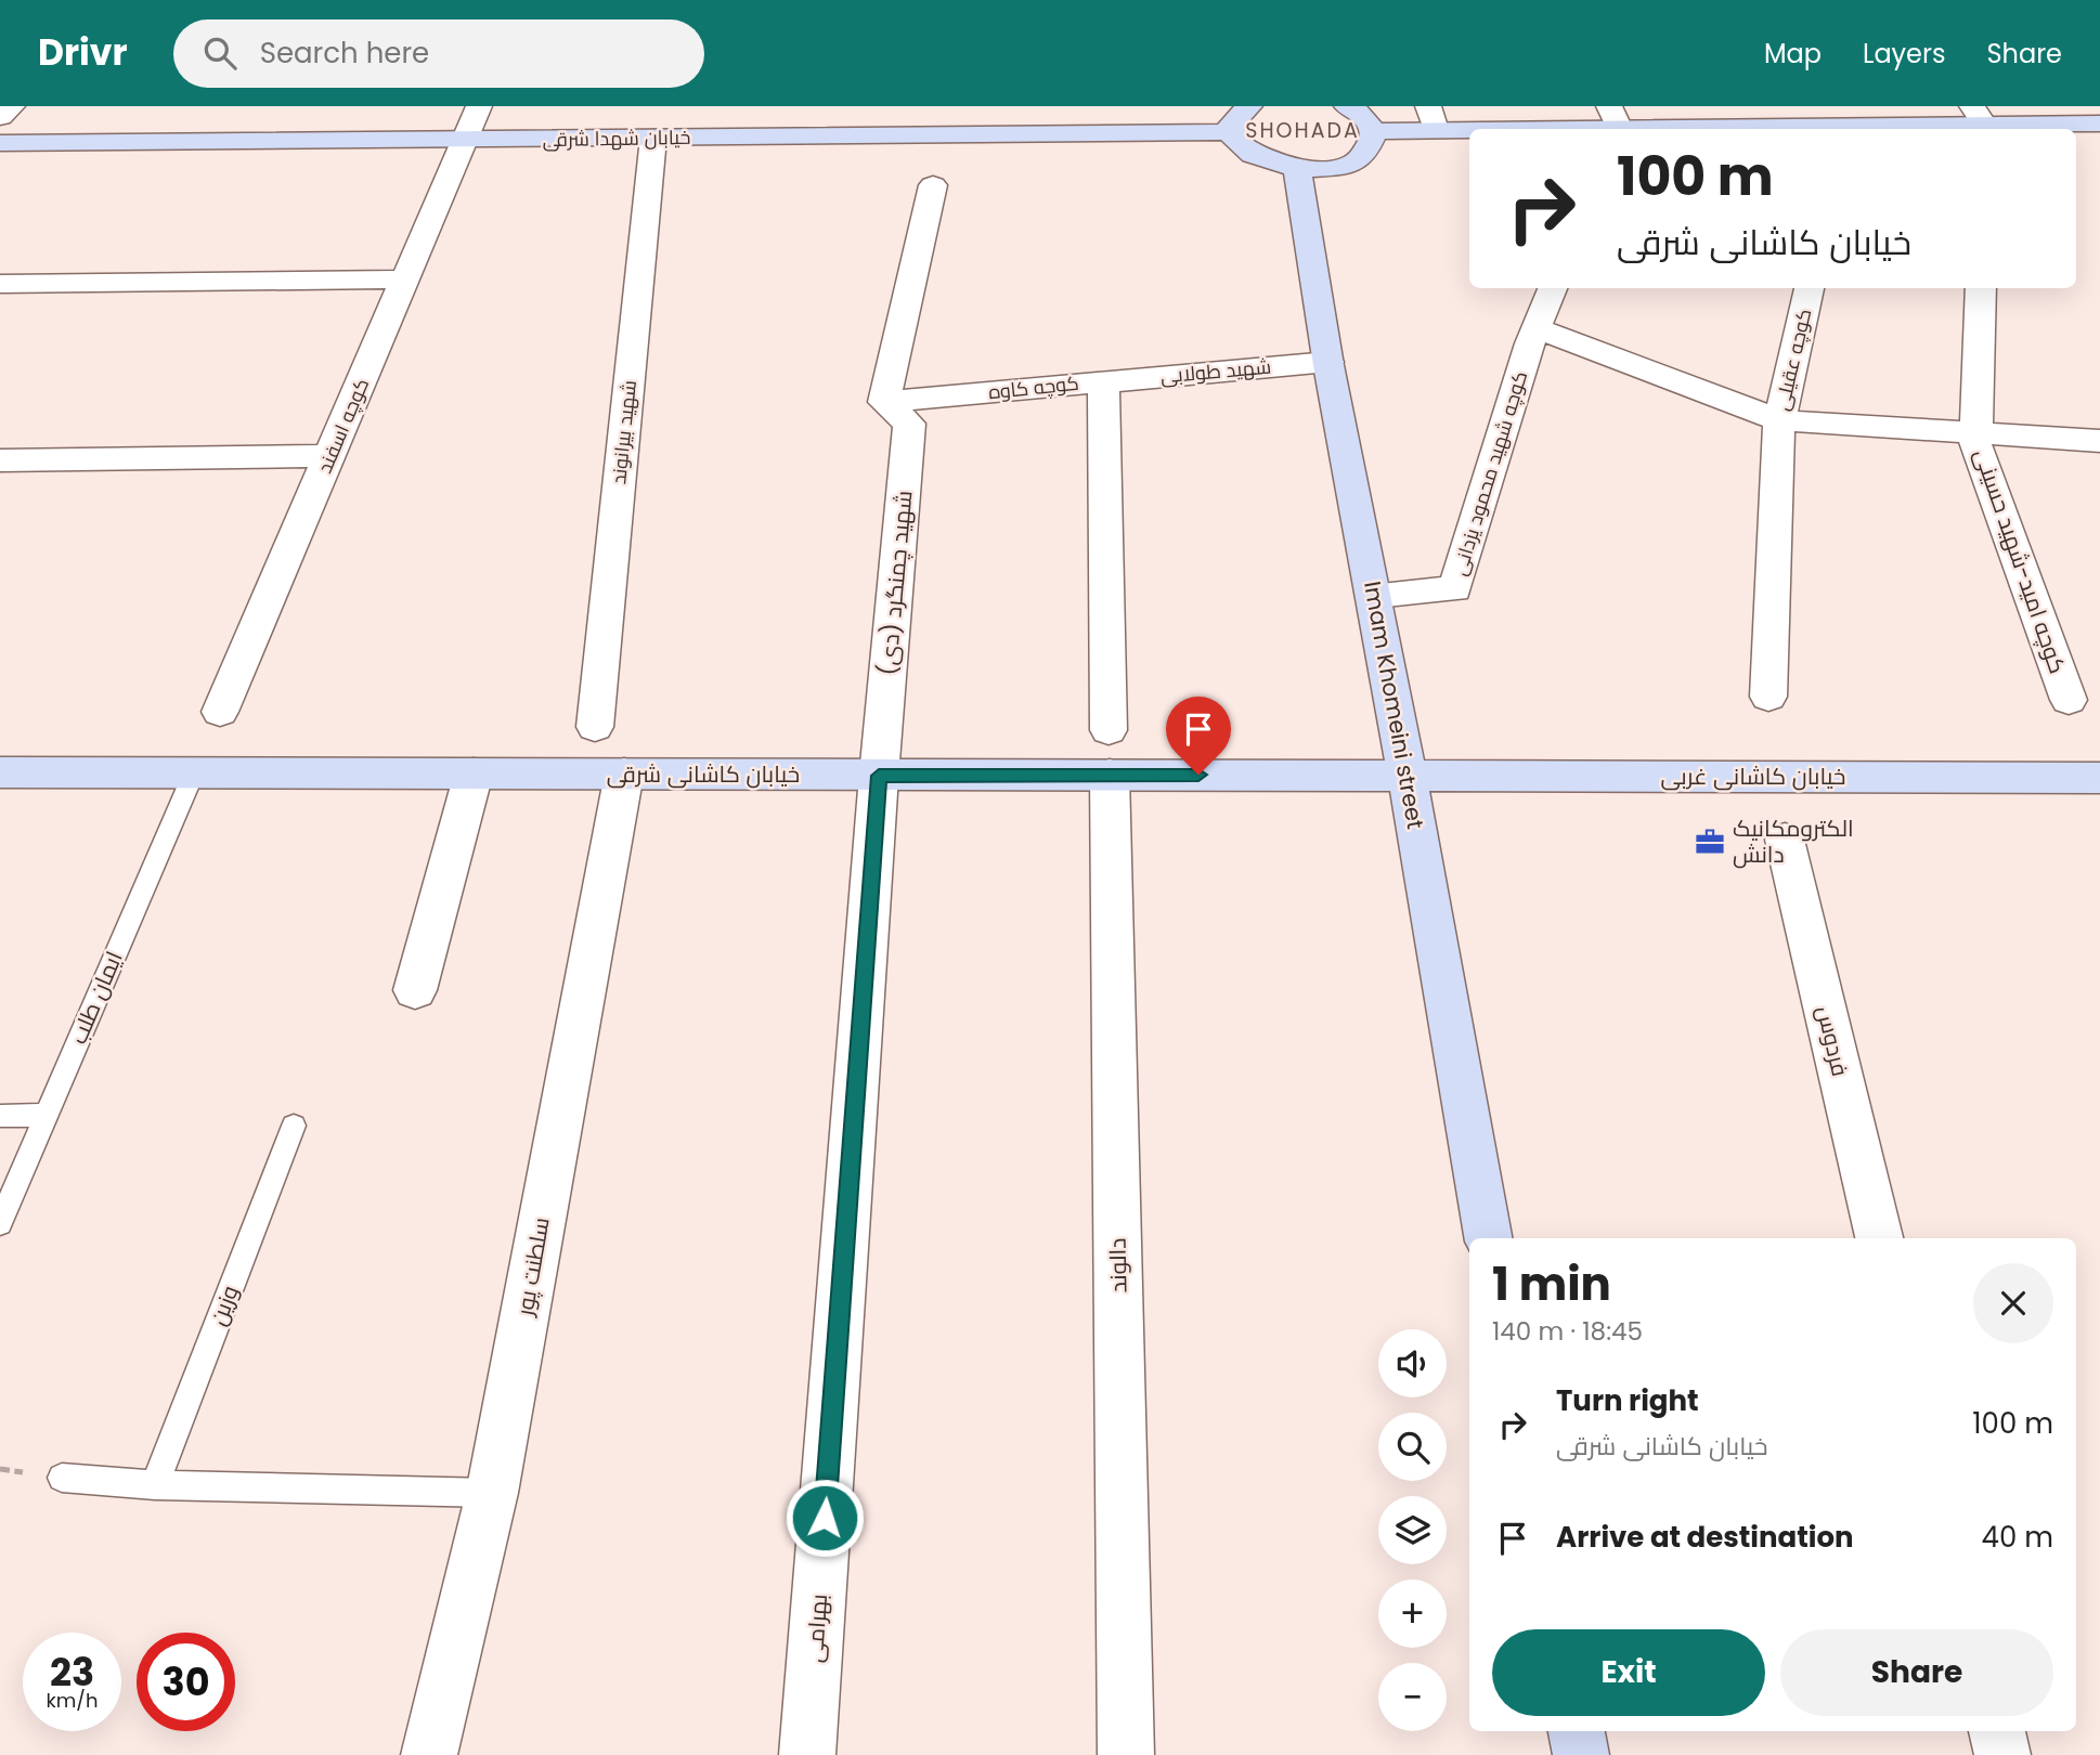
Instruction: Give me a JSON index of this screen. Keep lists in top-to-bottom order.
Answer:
{
  "streets": {
    "main road": [
      "خیابان شهدا شرقی",
      "Imam Khomeini street",
      "خیابان کاشانی شرقی",
      "خیابان کاشانی غربی"
    ],
    "street": [
      "کوچه عقیلی",
      "شهید طولابی",
      "کوچه کاوه",
      "کوچه اسفند",
      "شهید بیرانوند",
      "کوچه شهید محمود یزدانی",
      "کوچه امید-شهید حسینی",
      "شهید چمنگرد (دی)",
      "فردوس",
      "دالوند",
      "سلطنت پور",
      "بهرامی"
    ],
    "lane": ["ایمان طلب", "وزین"]
  },
  "crossings": [
    ["خیابان شهدا شرقی", "کوچه اسفند"],
    ["خیابان شهدا شرقی", "شهید بیرانوند"],
    ["شهید طولابی", "کوچه کاوه"],
    ["شهید طولابی", "Imam Khomeini street"],
    ["کوچه کاوه", "شهید چمنگرد (دی)"],
    ["کوچه کاوه", "خیابان کاشانی شرقی"],
    ["کوچه کاوه", "دالوند"],
    ["کوچه شهید محمود یزدانی", "Imam Khomeini street"],
    ["شهید چمنگرد (دی)", "خیابان کاشانی شرقی"],
    ["شهید چمنگرد (دی)", "بهرامی"],
    ["Imam Khomeini street", "خیابان کاشانی شرقی"],
    ["Imam Khomeini street", "خیابان کاشانی غربی"],
    ["خیابان کاشانی شرقی", "خیابان کاشانی غربی"],
    ["خیابان کاشانی شرقی", "ایمان طلب"],
    ["خیابان کاشانی شرقی", "دالوند"],
    ["خیابان کاشانی شرقی", "سلطنت پور"],
    ["خیابان کاشانی شرقی", "بهرامی"]
  ],
  "districts": ["SHOHADA"],
  "places": {
    "office": ["الکترومکانیک دانش"]
  },
  "page": {
    "header": "Drivr",
    "search": "Search here",
    "nav": ["Map", "Layers", "Share"],
    "turn": ["100 m", "خیابان کاشانی شرقی"],
    "heading": ["1 min", "140 m · 18:45"],
    "map_buttons": ["+", "−"],
    "list": [
      {
        "name": "Turn right",
        "note": "خیابان کاشانی شرقی",
        "value": "100 m"
      },
      {
        "name": "Arrive at destination",
        "value": "40 m"
      }
    ],
    "buttons": ["Exit", "Share"],
    "speed": "23 km/h",
    "limit": "30"
  }
}
